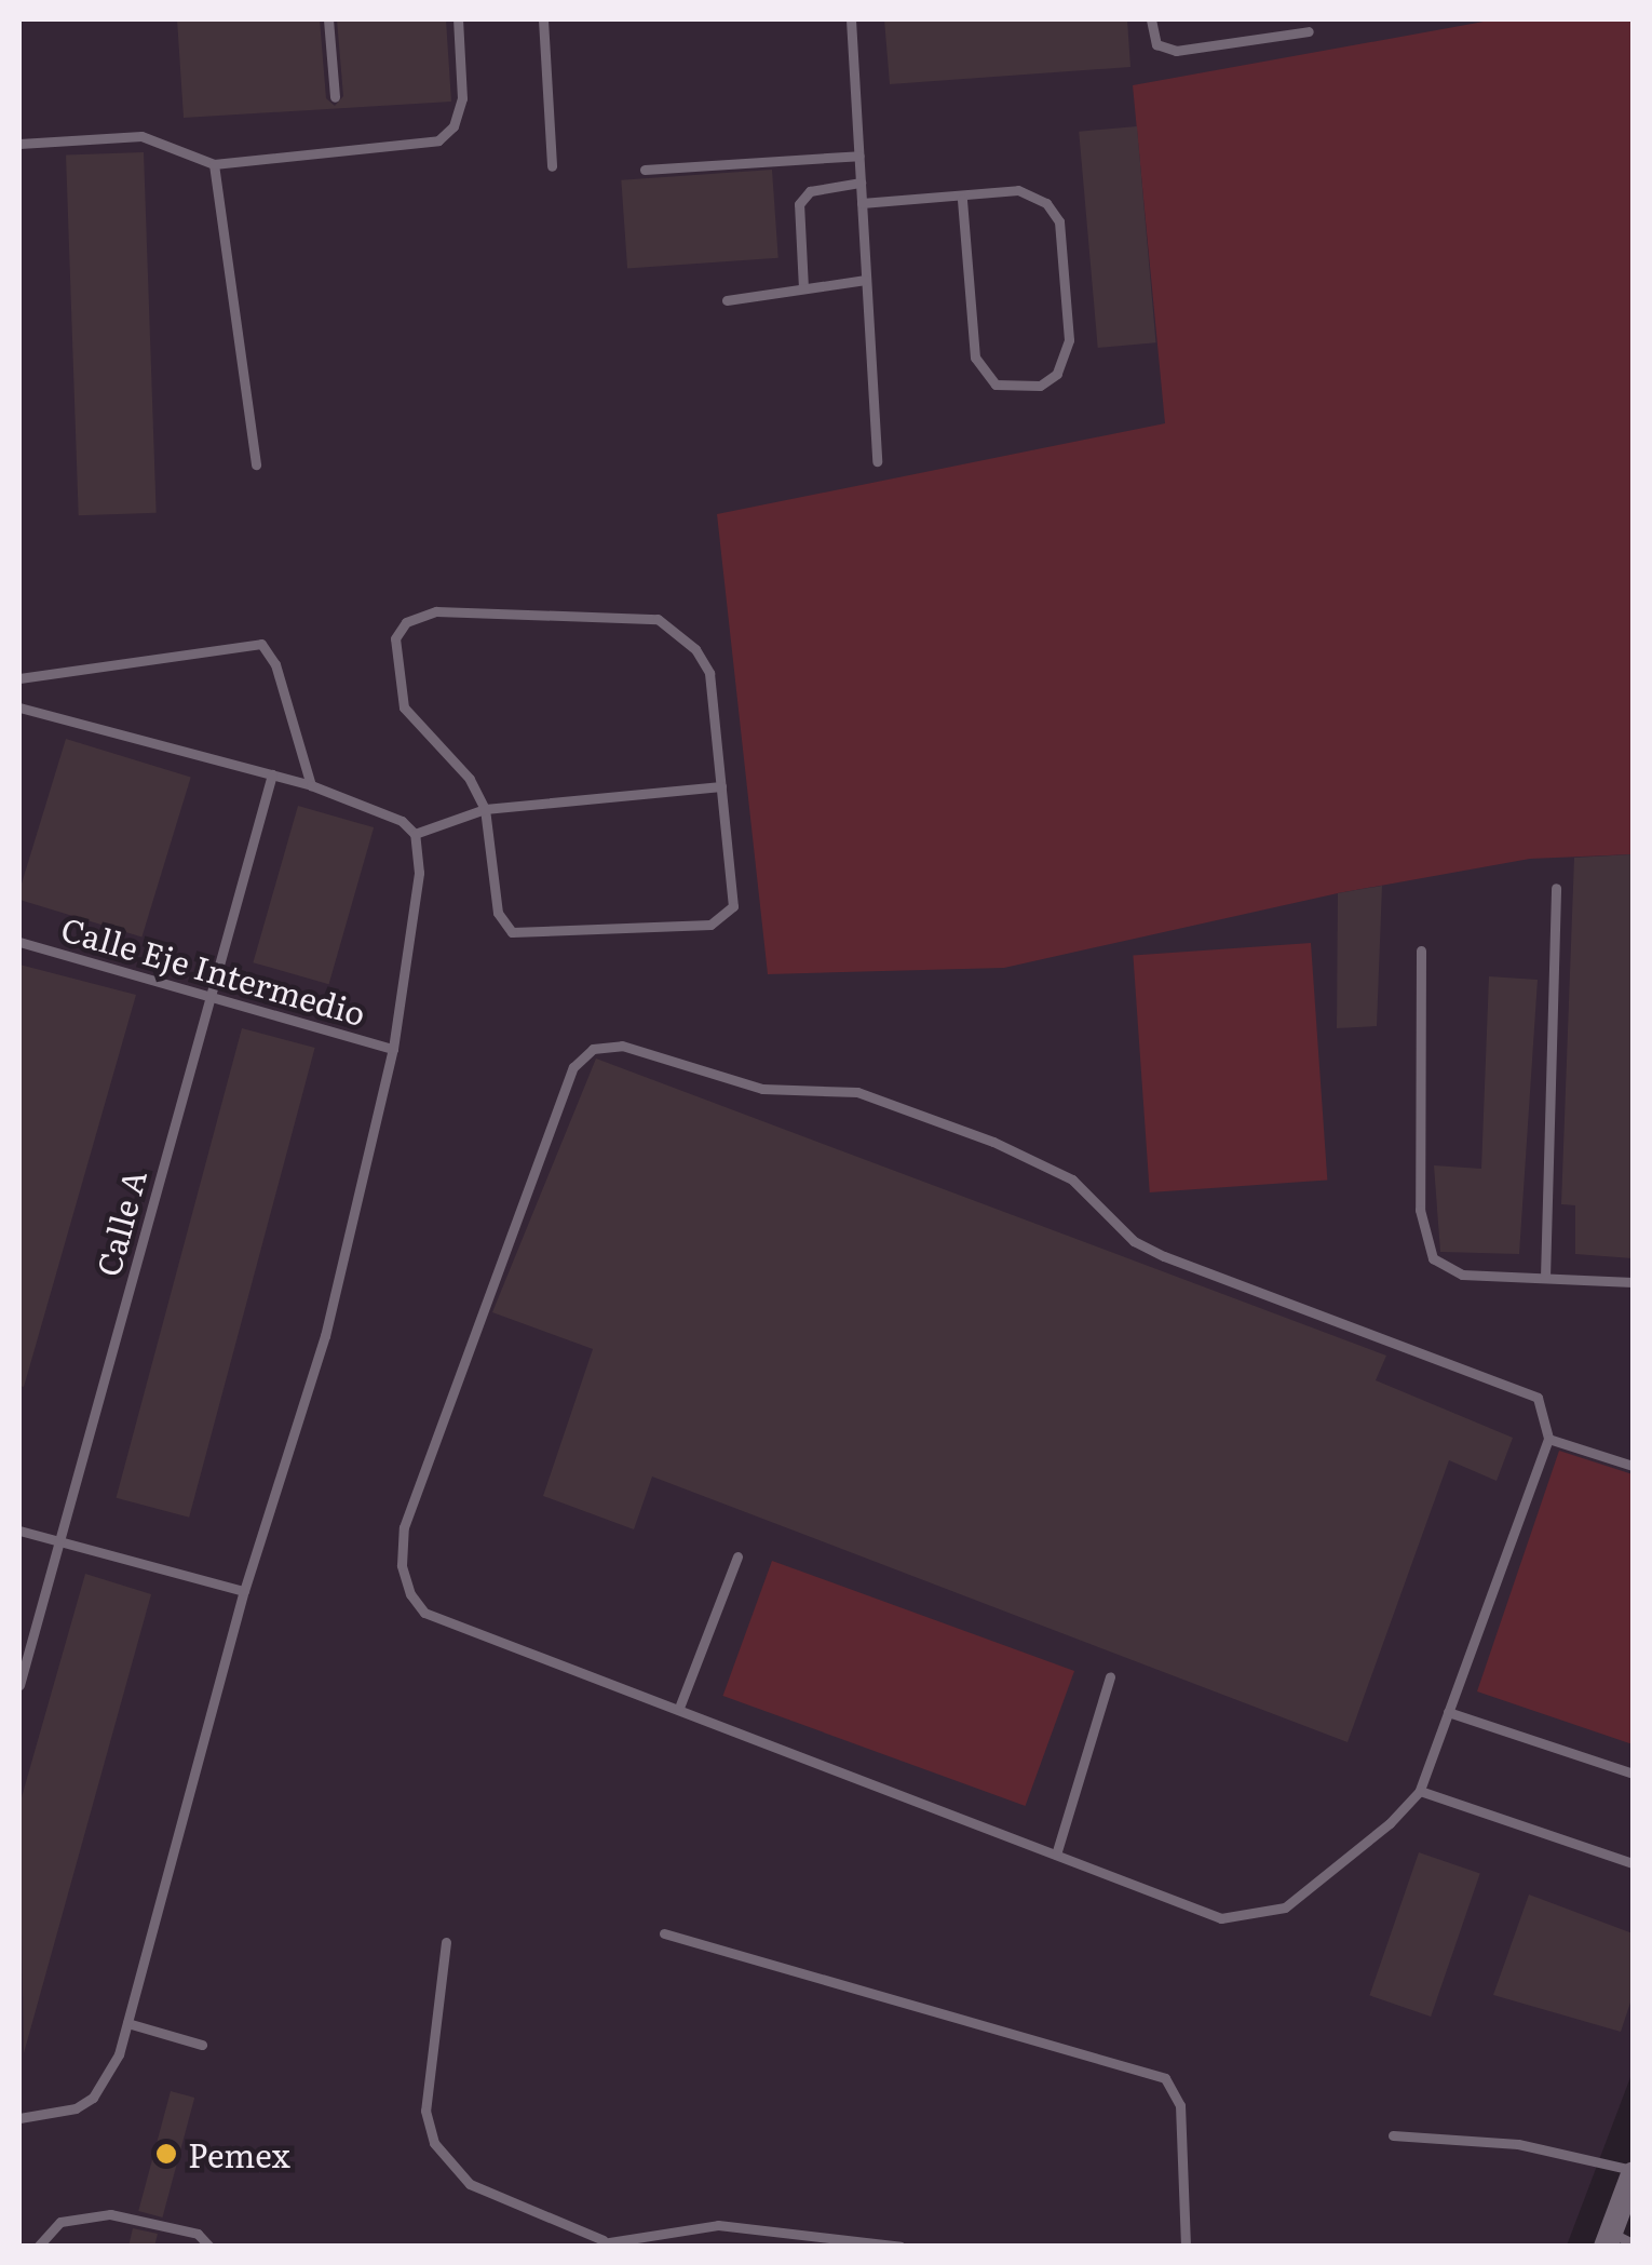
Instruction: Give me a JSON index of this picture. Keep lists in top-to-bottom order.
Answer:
{
  "streets": {
    "lane": ["Calle Eje Intermedio", "Calle A"]
  },
  "crossings": [
    ["Calle Eje Intermedio", "Calle A"]
  ],
  "places": ["Pemex"]
}
